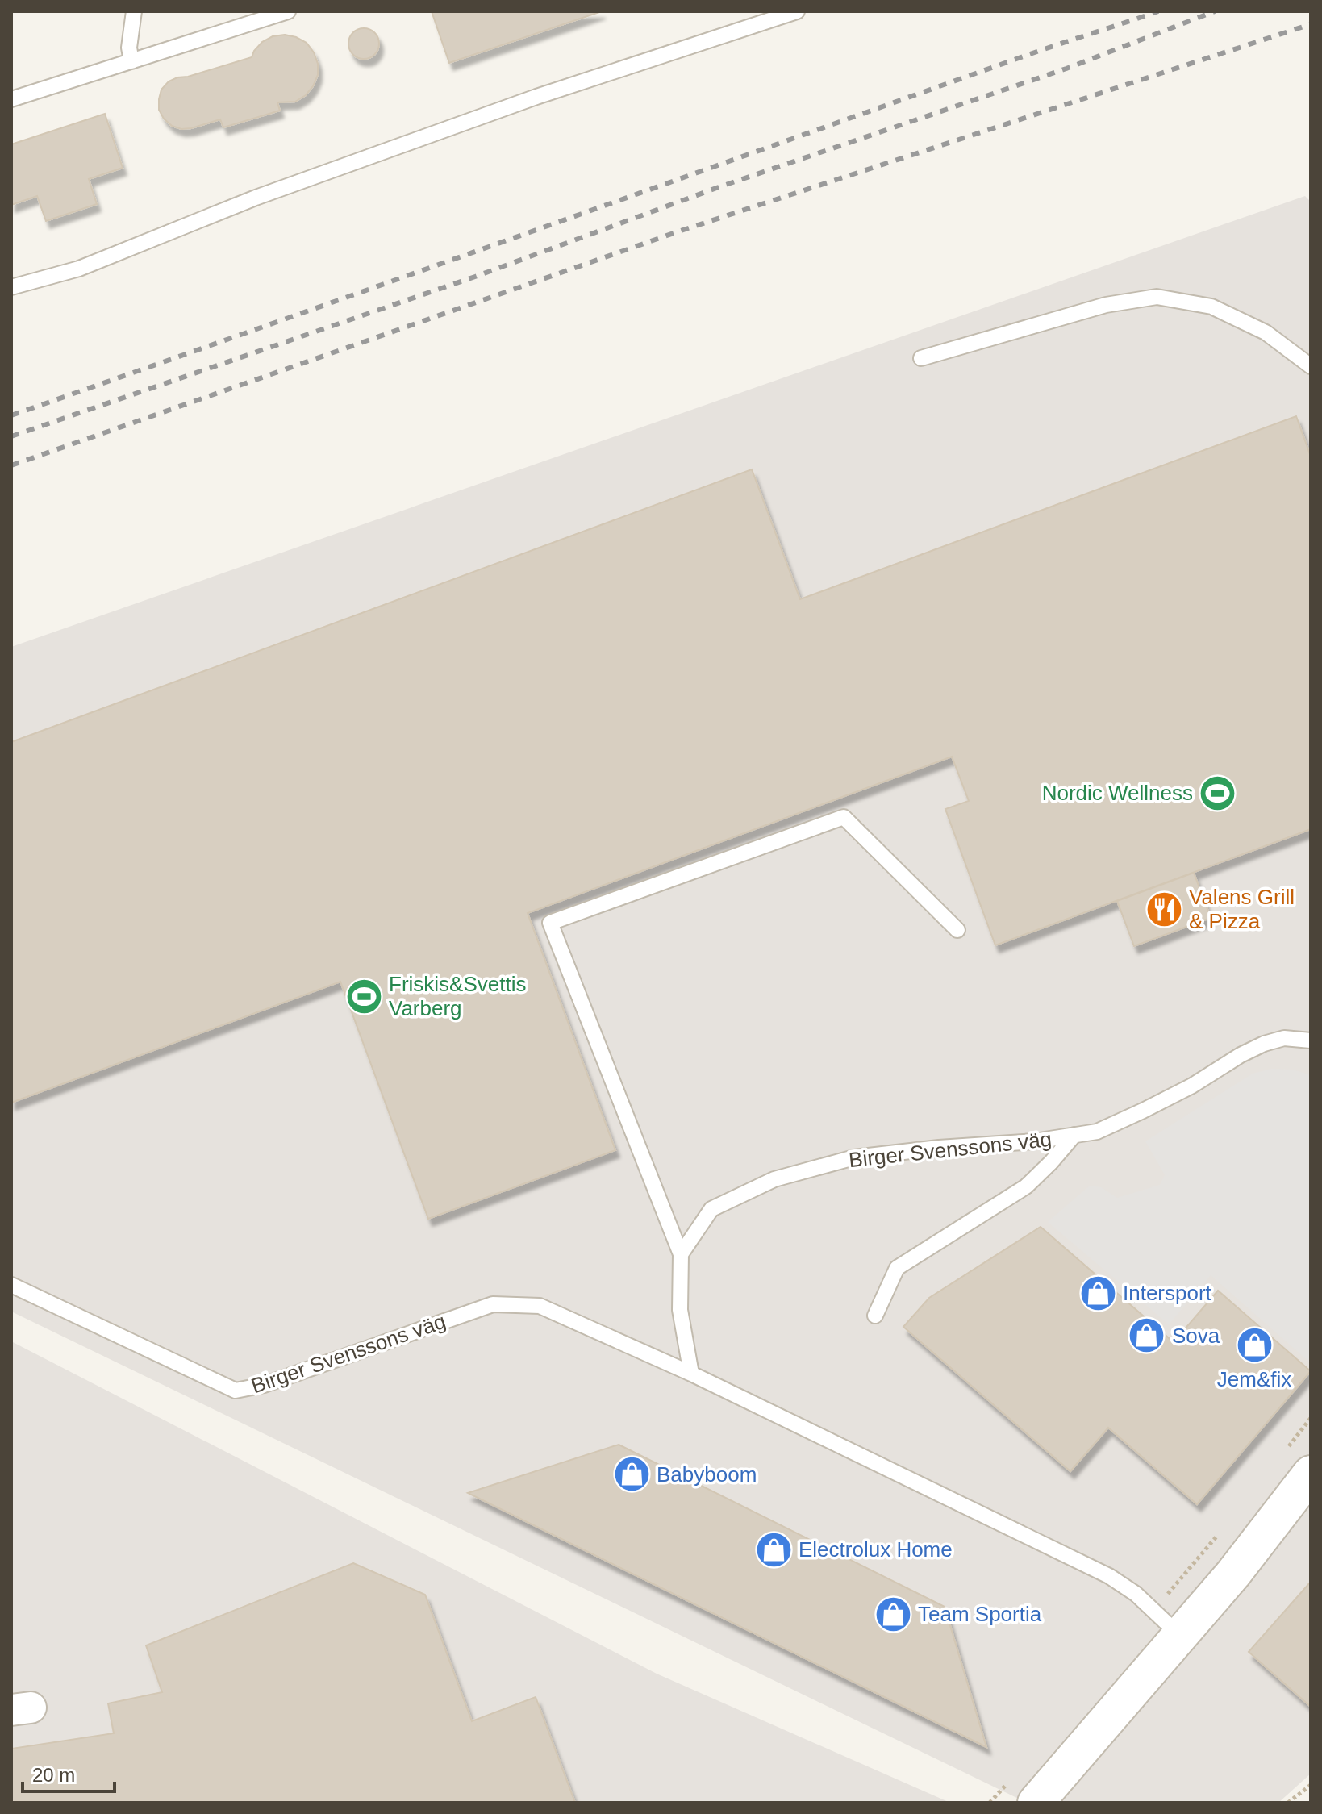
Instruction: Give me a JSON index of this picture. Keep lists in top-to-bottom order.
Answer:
{
  "streets": {
    "lane": ["Birger Svenssons väg"]
  },
  "places": {
    "sports": ["Nordic Wellness", "Friskis&Svettis Varberg"],
    "restaurant": ["Valens Grill & Pizza"],
    "shop": [
      "Intersport",
      "Sova",
      "Jem&fix",
      "Babyboom",
      "Electrolux Home",
      "Team Sportia"
    ]
  },
  "scale_bar": "20 m"
}
